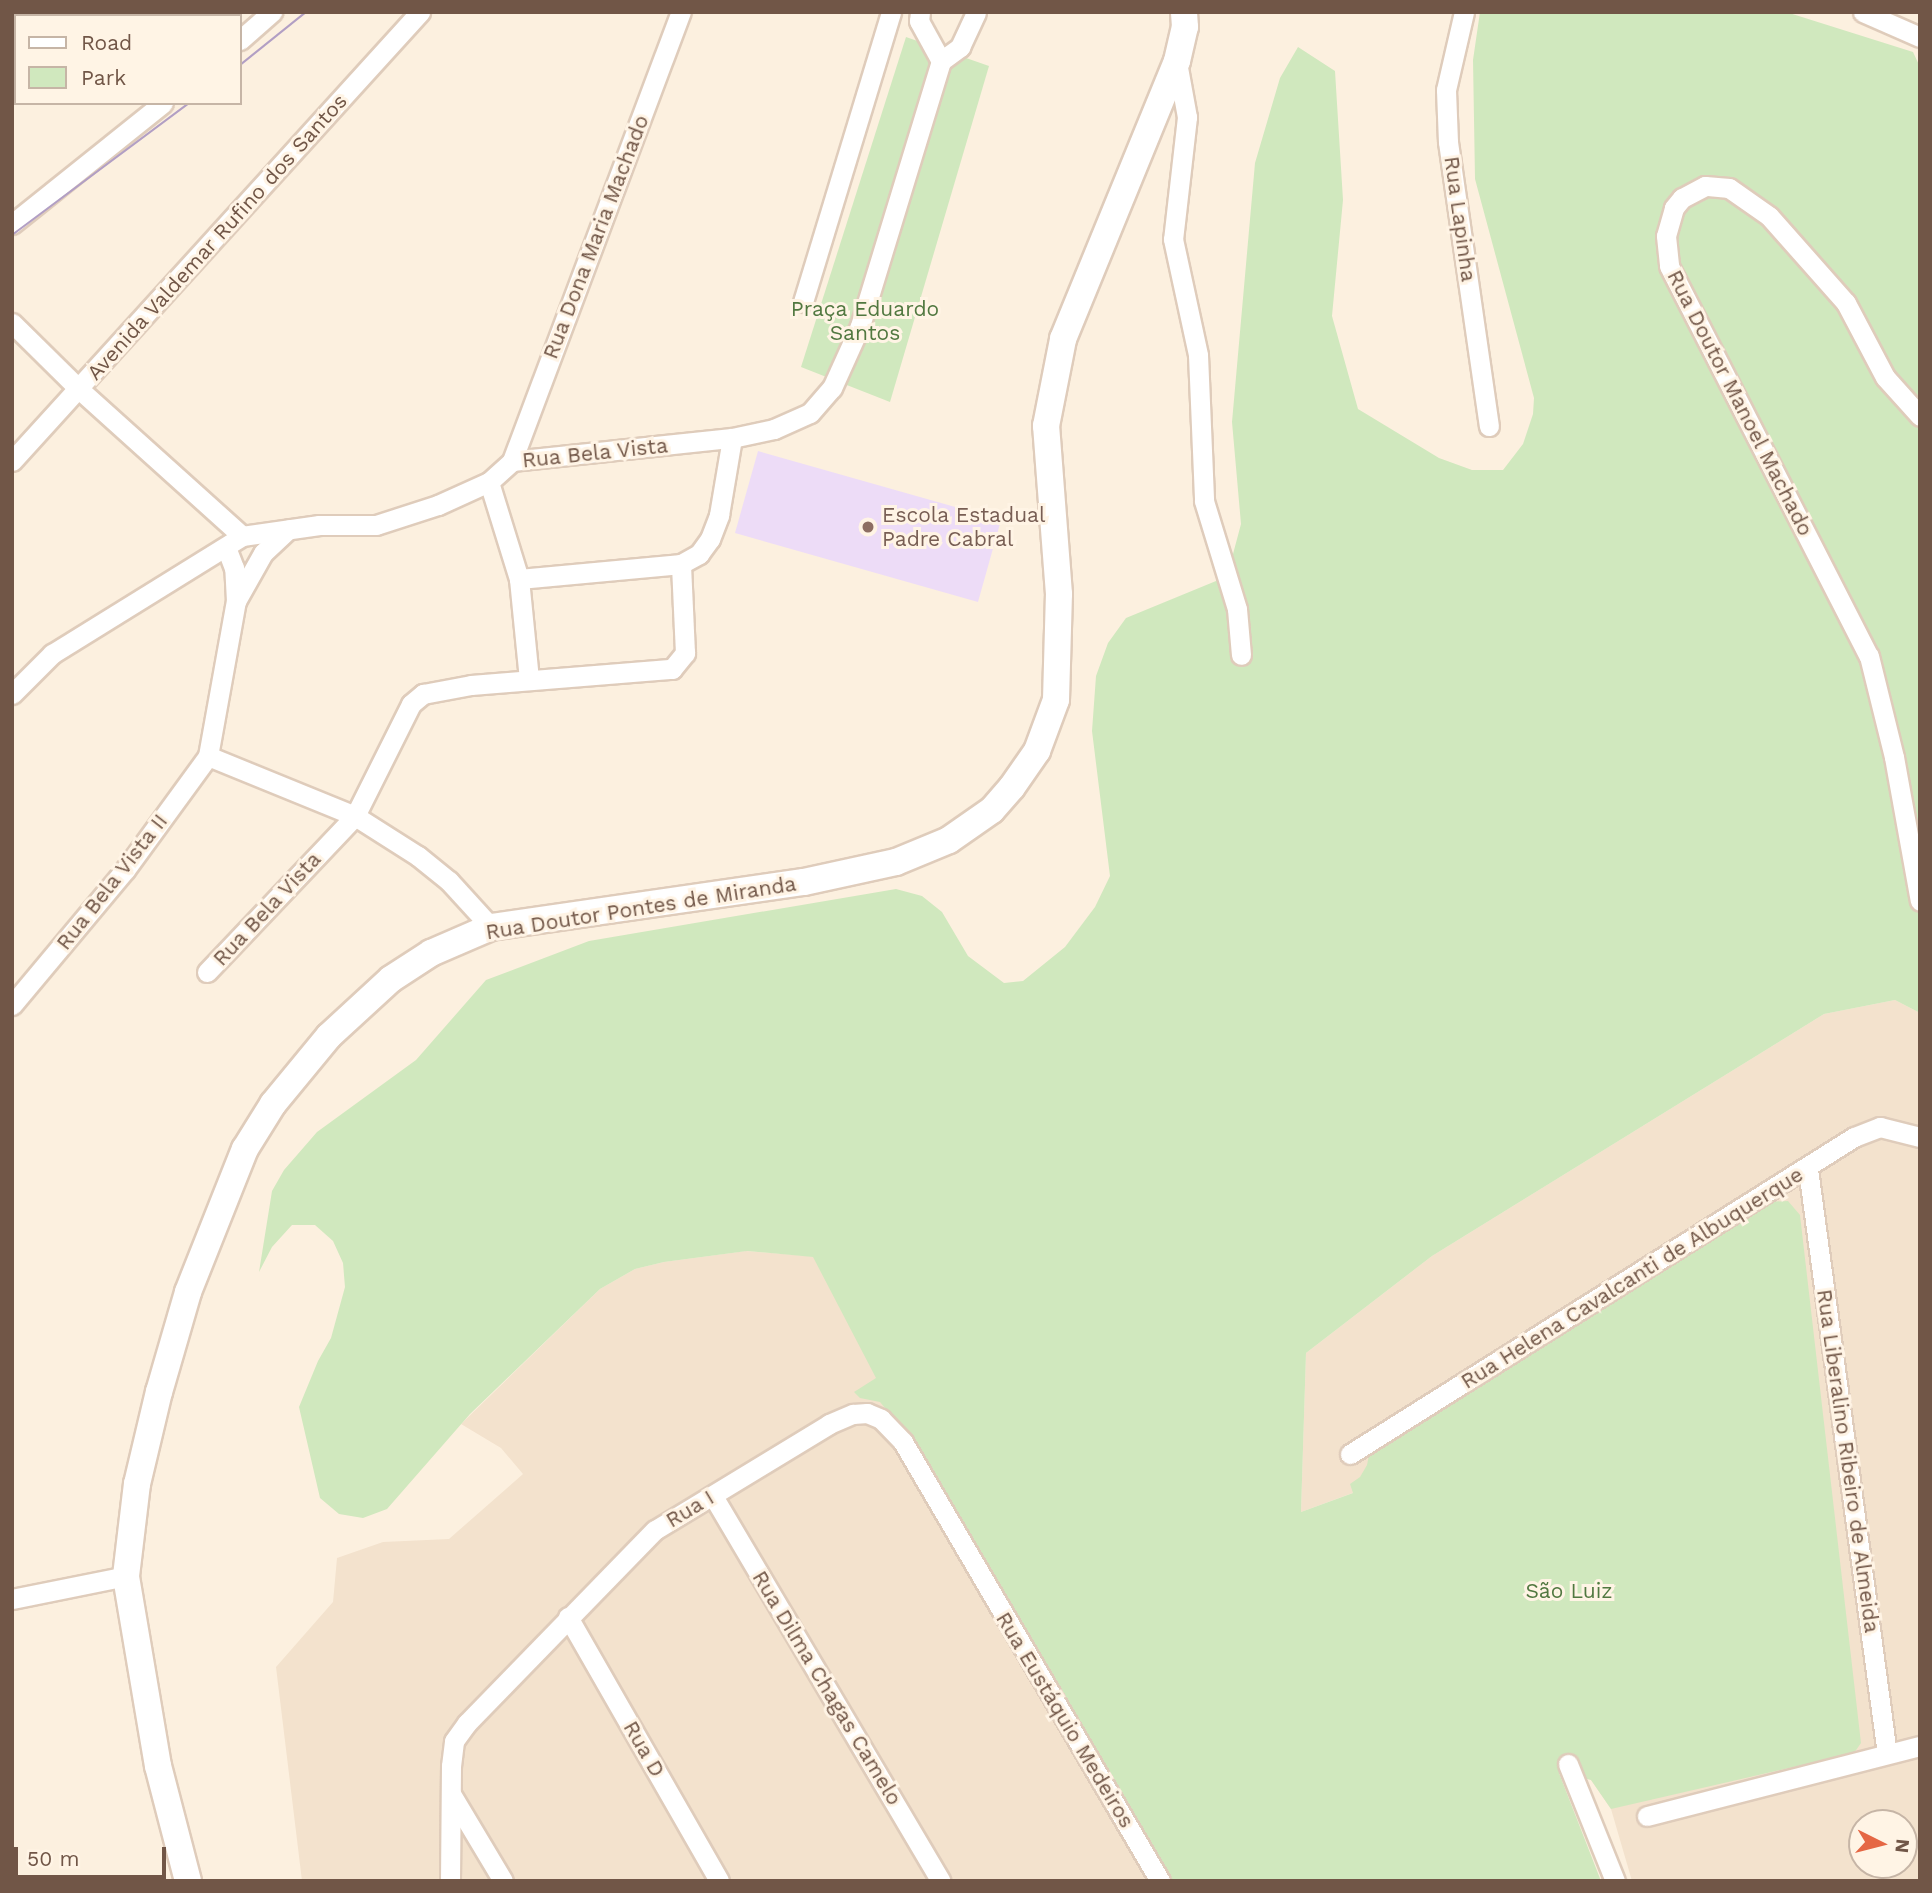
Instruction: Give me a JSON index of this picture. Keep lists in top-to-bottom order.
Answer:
{
  "streets": {
    "street": [
      "Rua Lapinha",
      "Avenida Valdemar Rufino dos Santos",
      "Rua Dona Maria Machado",
      "Rua Doutor Manoel Machado",
      "Rua Bela Vista",
      "Rua Bela Vista II",
      "Rua Doutor Pontes de Miranda",
      "Rua Helena Cavalcanti de Albuquerque",
      "Rua Liberalino Ribeiro de Almeida",
      "Rua I",
      "Rua Dilma Chagas Camelo",
      "Rua Eustáquio Medeiros",
      "Rua D"
    ]
  },
  "crossings": [
    ["Rua Dona Maria Machado", "Rua Bela Vista"],
    ["Rua Helena Cavalcanti de Albuquerque", "Rua Liberalino Ribeiro de Almeida"],
    ["Rua I", "Rua Dilma Chagas Camelo"],
    ["Rua I", "Rua Eustáquio Medeiros"],
    ["Rua I", "Rua D"]
  ],
  "parks": ["Praça Eduardo Santos", "São Luiz"],
  "places": ["Escola Estadual Padre Cabral"],
  "legend": ["Road", "Park"],
  "scale_bar": "50 m",
  "north": "right"
}
